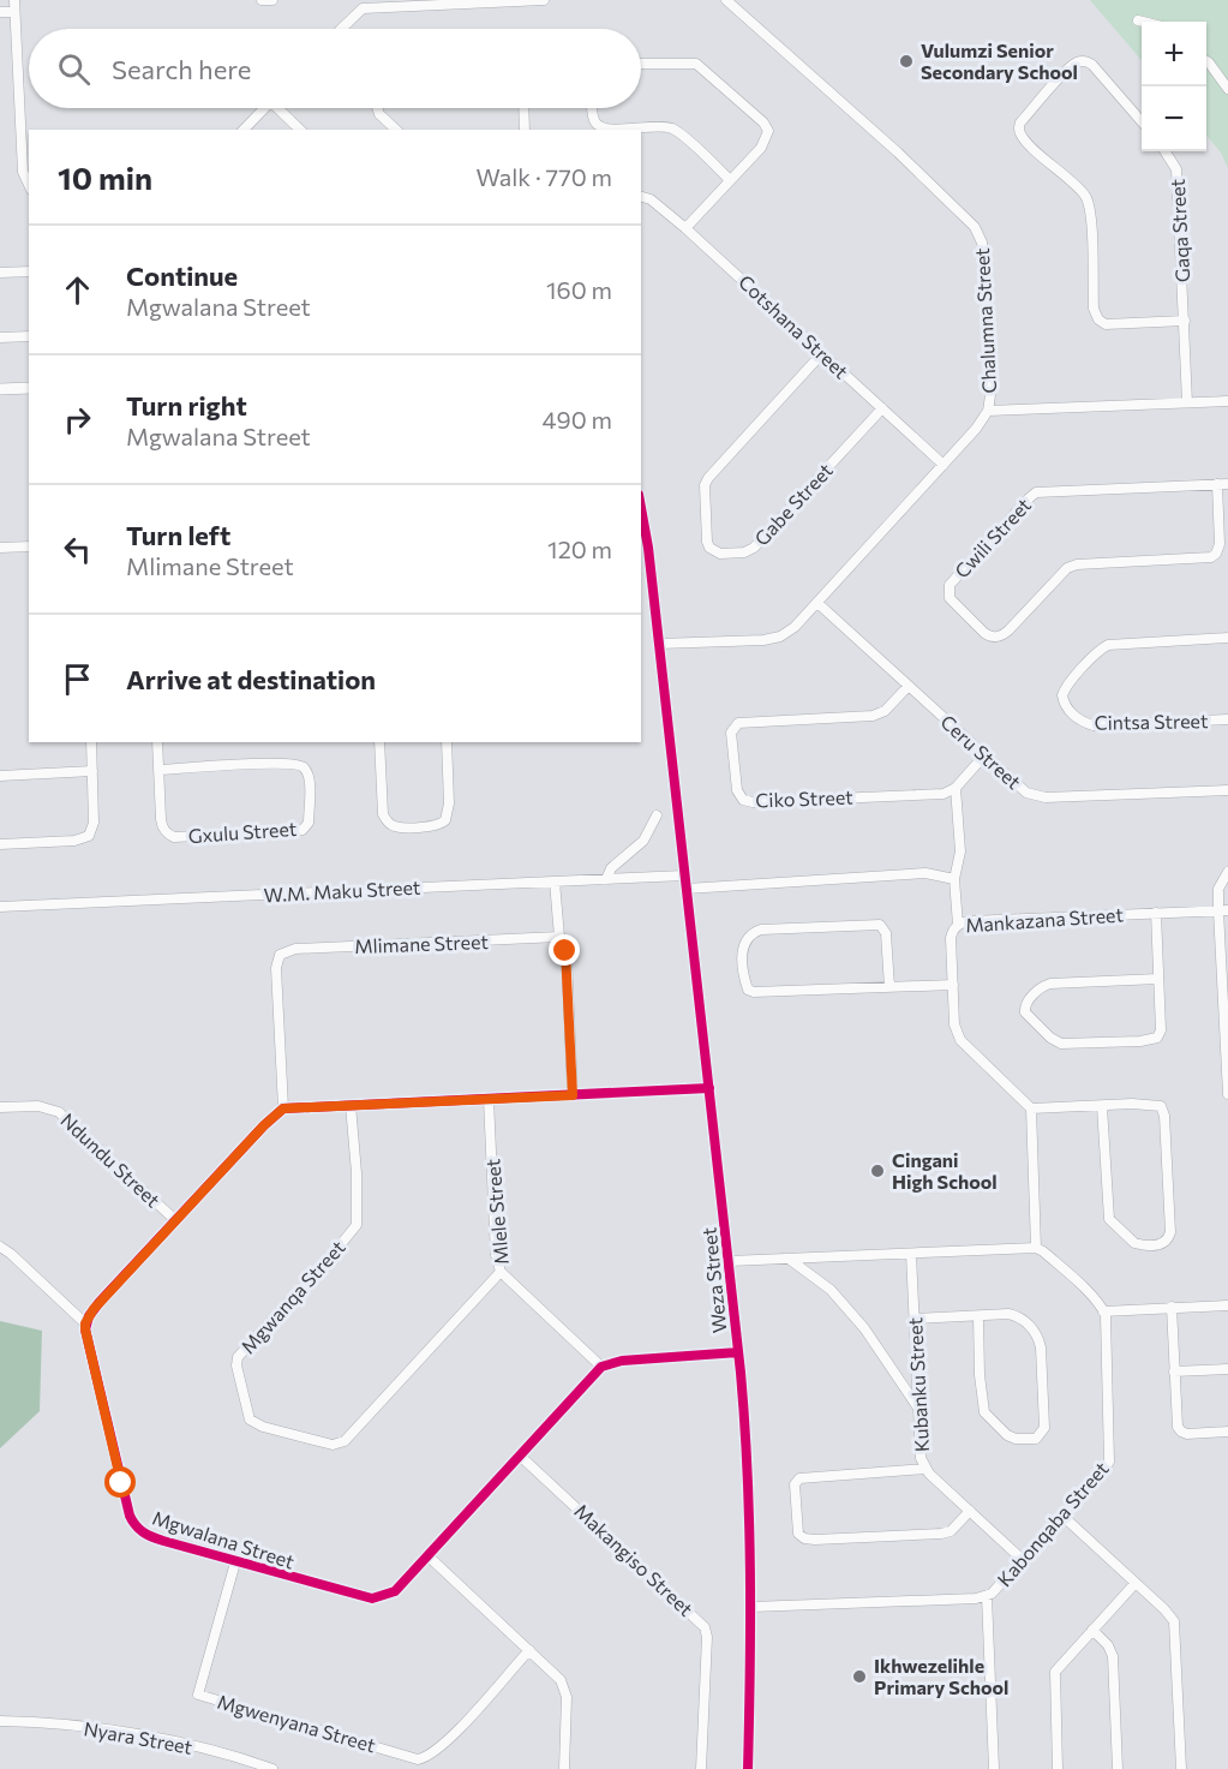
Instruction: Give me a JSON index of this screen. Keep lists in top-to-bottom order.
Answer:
{
  "streets": {
    "street": [
      "Gaqa Street",
      "Chalumna Street",
      "Cotshana Street",
      "Gabe Street",
      "Cwili Street",
      "Cintsa Street",
      "Ceru Street",
      "Ciko Street",
      "Gxulu Street",
      "W.M. Maku Street",
      "Mankazana Street",
      "Mlimane Street",
      "Ndundu Street",
      "Mlele Street",
      "Weza Street",
      "Mgwanqa Street",
      "Kubanku Street",
      "Kabonqaba Street",
      "Mgwalana Street",
      "Makangiso Street",
      "Mgwenyana Street",
      "Nyara Street"
    ]
  },
  "crossings": [
    ["Chalumna Street", "Cotshana Street"],
    ["Chalumna Street", "Ceru Street"],
    ["Chalumna Street", "Weza Street"],
    ["Cotshana Street", "Gabe Street"],
    ["Ceru Street", "Ciko Street"],
    ["W.M. Maku Street", "Weza Street"],
    ["Mlele Street", "Mgwanqa Street"],
    ["Mlele Street", "Mgwalana Street"],
    ["Weza Street", "Kabonqaba Street"],
    ["Kubanku Street", "Kabonqaba Street"],
    ["Mgwalana Street", "Makangiso Street"],
    ["Mgwalana Street", "Mgwenyana Street"]
  ],
  "places": ["Vulumzi Senior Secondary School", "Cingani High School", "Ikhwezelihle Primary School"],
  "page": {
    "map_buttons": ["+", "−"],
    "search": "Search here",
    "heading": ["10 min", "Walk · 770 m"],
    "list": [
      ["Continue", "Mgwalana Street", "160 m"],
      ["Turn right", "Mgwalana Street", "490 m"],
      ["Turn left", "Mlimane Street", "120 m"],
      "Arrive at destination"
    ]
  }
}
